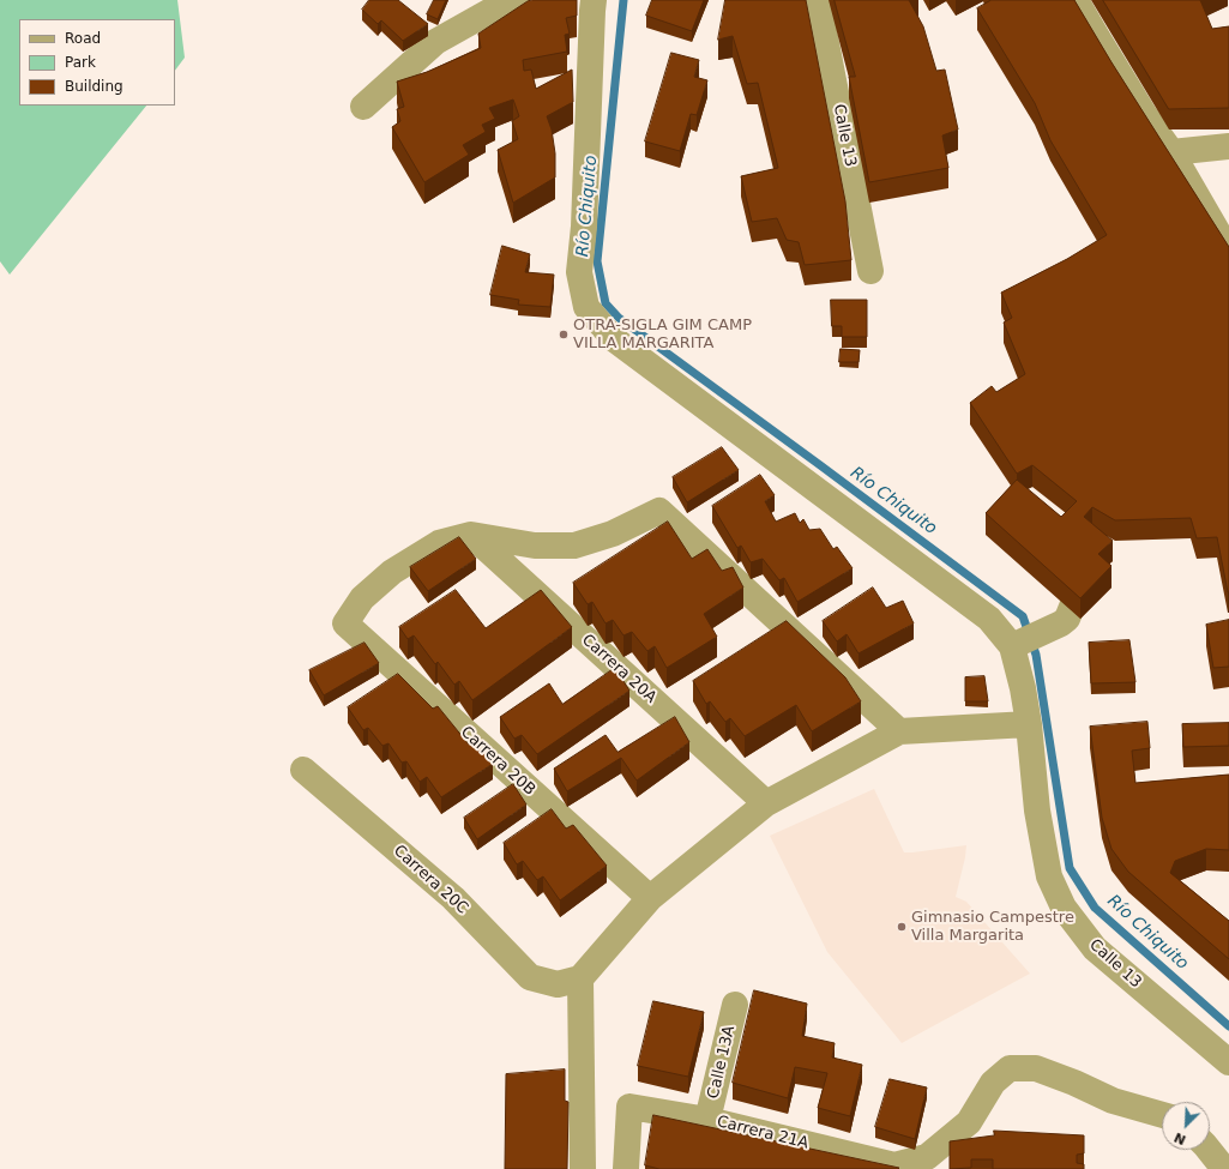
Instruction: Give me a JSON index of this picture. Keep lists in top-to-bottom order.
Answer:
{
  "streets": {
    "street": [
      "Calle 13",
      "Carrera 20A",
      "Carrera 20B",
      "Carrera 20C",
      "Calle 13A",
      "Carrera 21A"
    ]
  },
  "crossings": [
    ["Carrera 20A", "Carrera 20B"],
    ["Calle 13A", "Carrera 21A"]
  ],
  "water": ["Río Chiquito"],
  "places": ["OTRA-SIGLA GIM CAMP VILLA MARGARITA", "Gimnasio Campestre Villa Margarita"],
  "legend": ["Road", "Park", "Building"],
  "north": "bottom left"
}
